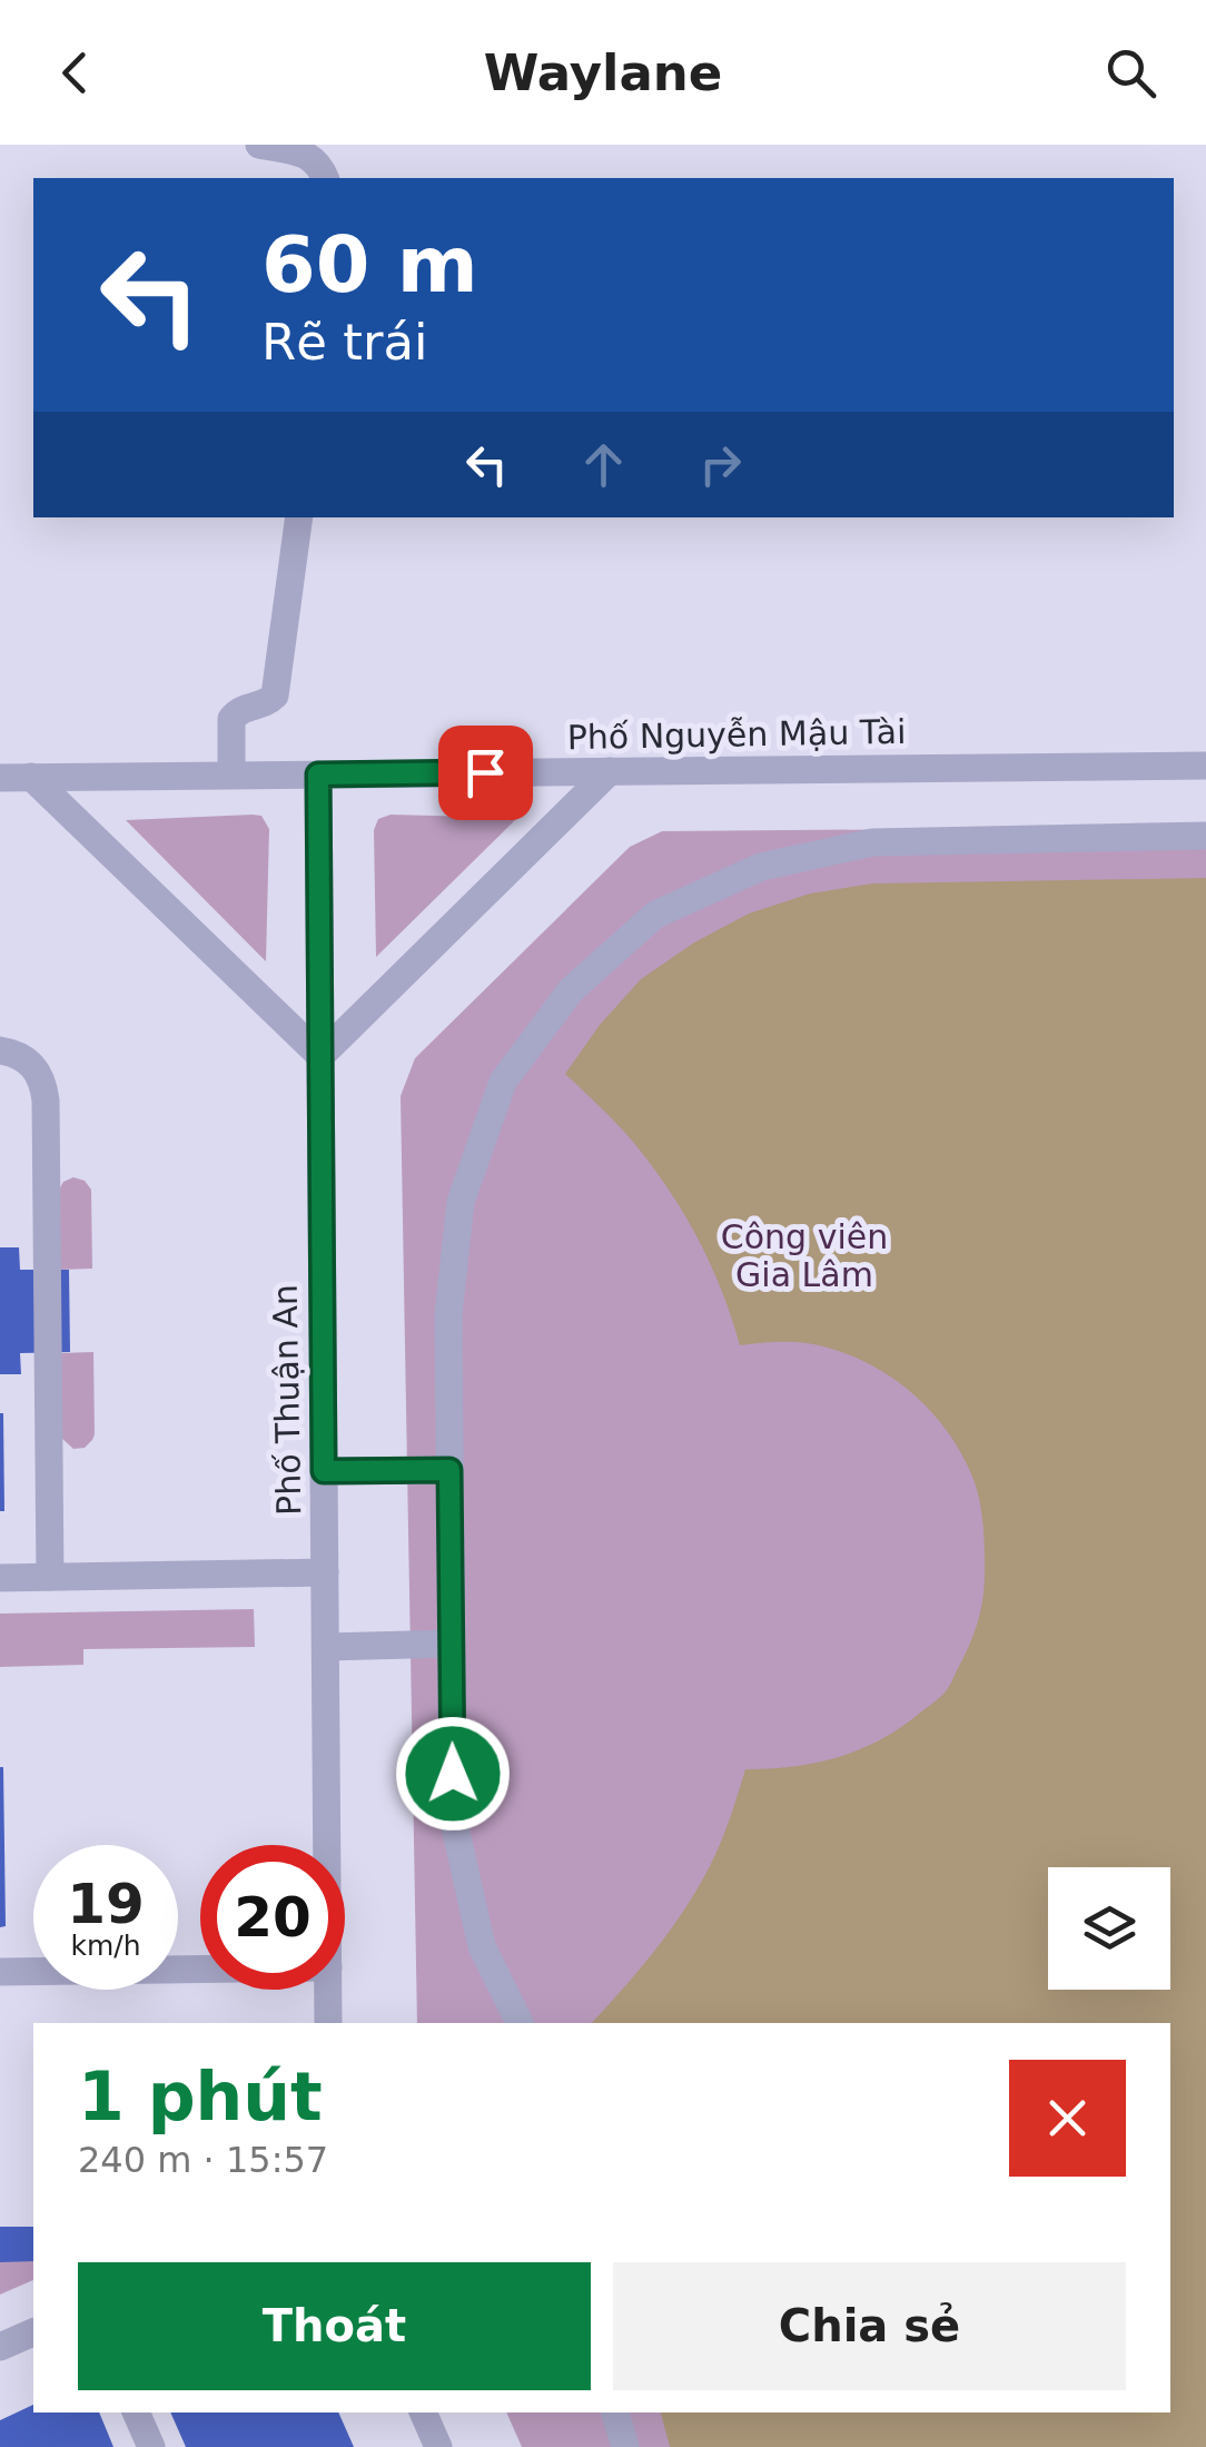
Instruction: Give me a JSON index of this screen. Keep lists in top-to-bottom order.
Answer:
{
  "streets": {
    "street": ["Phố Nguyễn Mậu Tài", "Phố Thuận An"]
  },
  "crossings": [
    ["Phố Nguyễn Mậu Tài", "Phố Thuận An"]
  ],
  "parks": ["Công viên Gia Lâm"],
  "page": {
    "header": "Waylane",
    "turn": ["60 m", "Rẽ trái"],
    "speed": "19 km/h",
    "limit": "20",
    "heading": ["1 phút", "240 m · 15:57"],
    "buttons": ["Thoát", "Chia sẻ"]
  }
}
